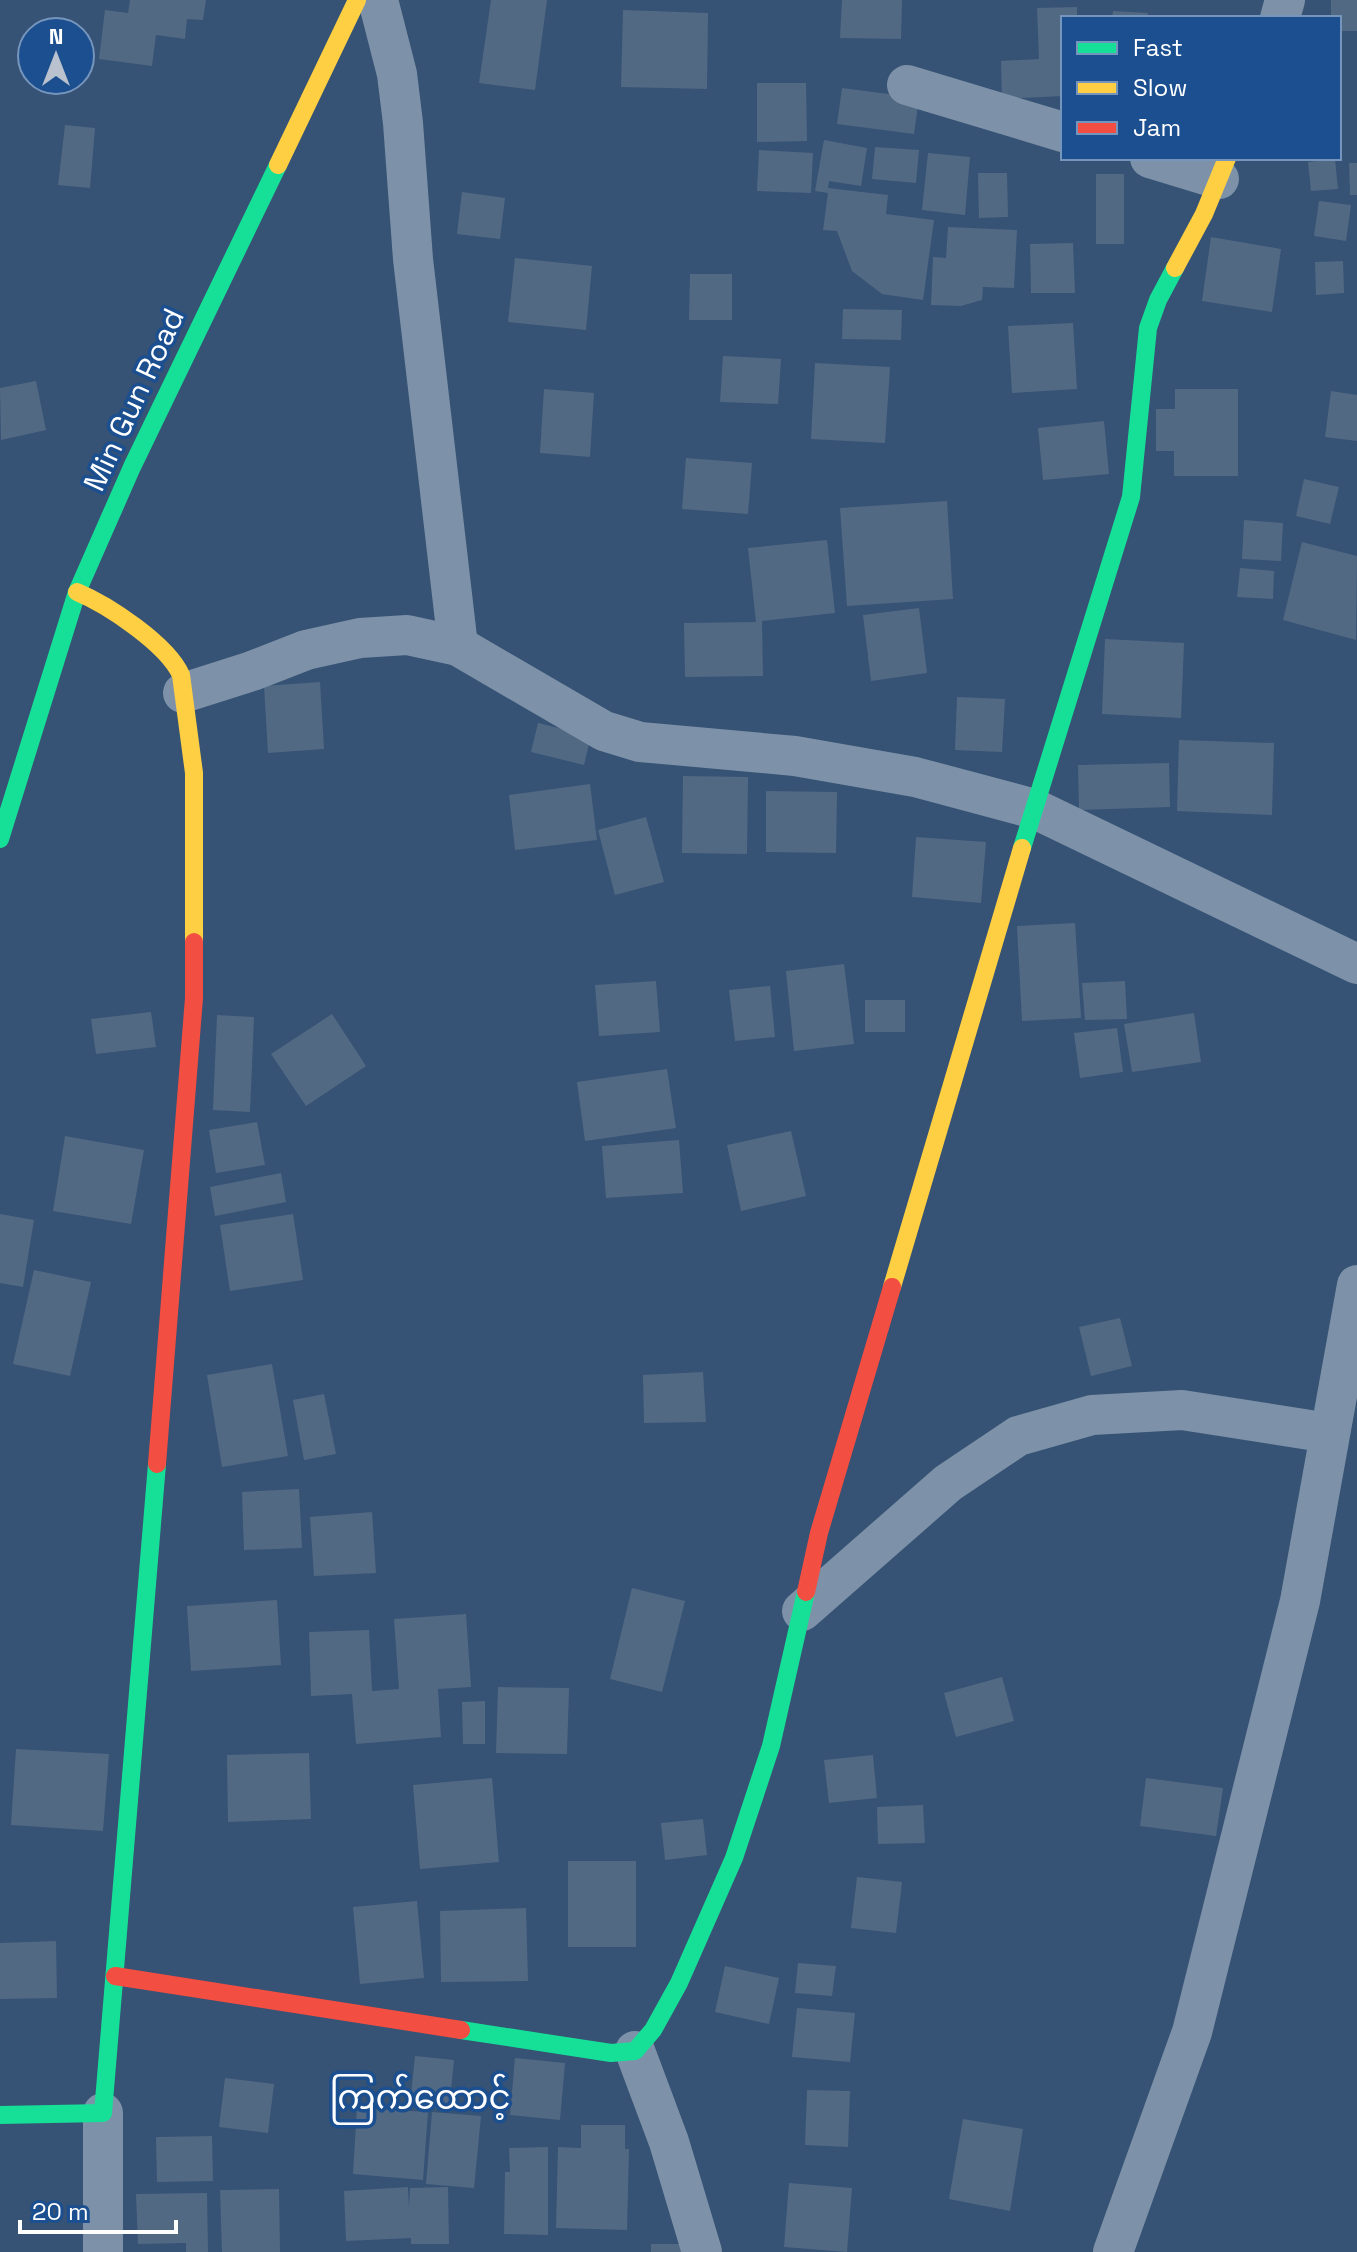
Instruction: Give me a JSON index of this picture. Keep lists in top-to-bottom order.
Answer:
{
  "streets": {
    "street": ["Min Gun Road"]
  },
  "districts": ["ကြက်ထောင့်"],
  "legend": ["Fast", "Slow", "Jam"],
  "scale_bar": "20 m",
  "north": "top"
}
